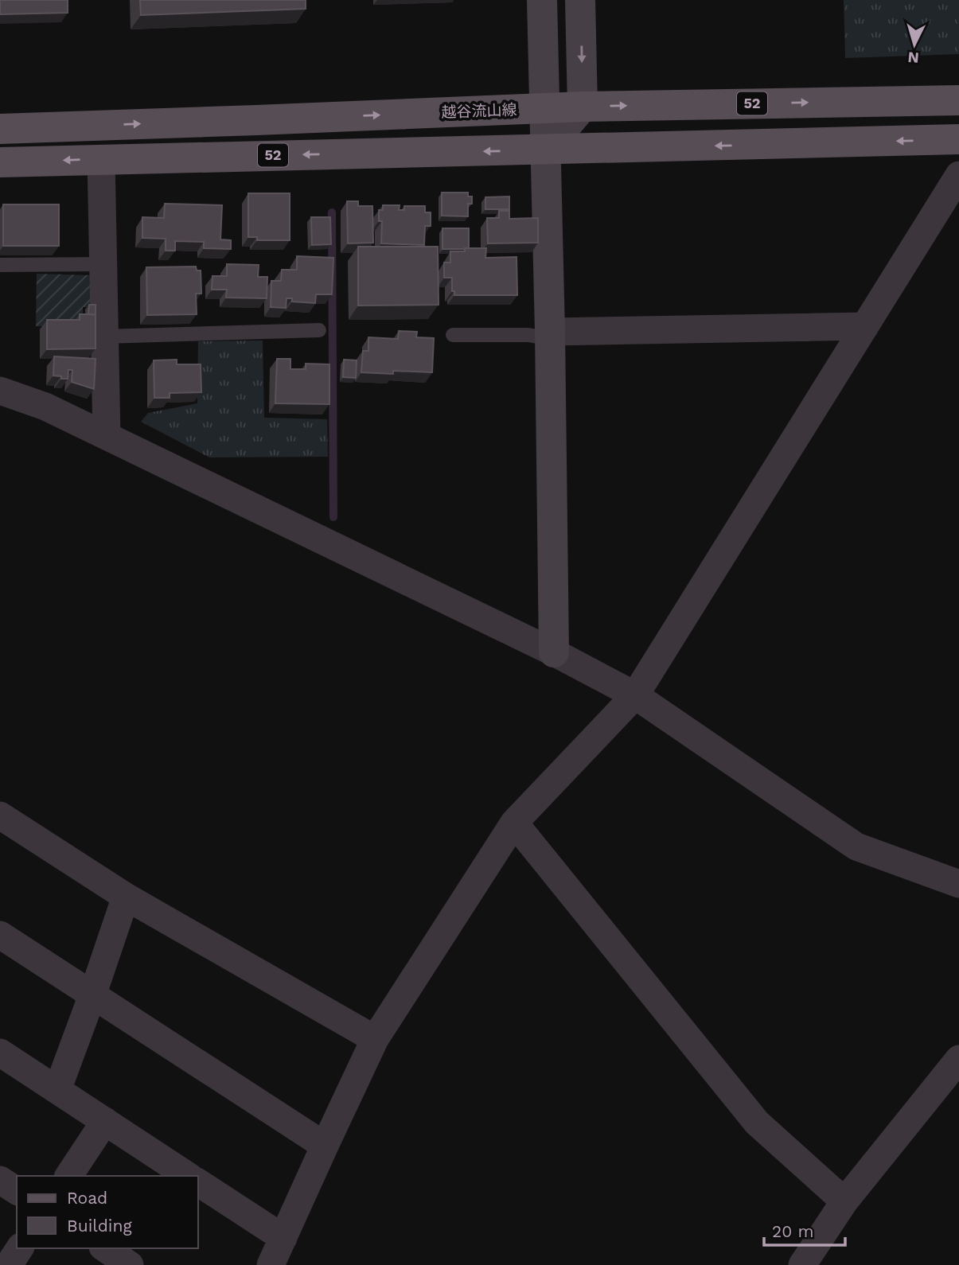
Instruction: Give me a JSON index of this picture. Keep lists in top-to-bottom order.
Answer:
{
  "streets": {
    "main road": ["52", "越谷流山線"]
  },
  "legend": ["Road", "Building"],
  "scale_bar": "20 m",
  "north": "bottom"
}
